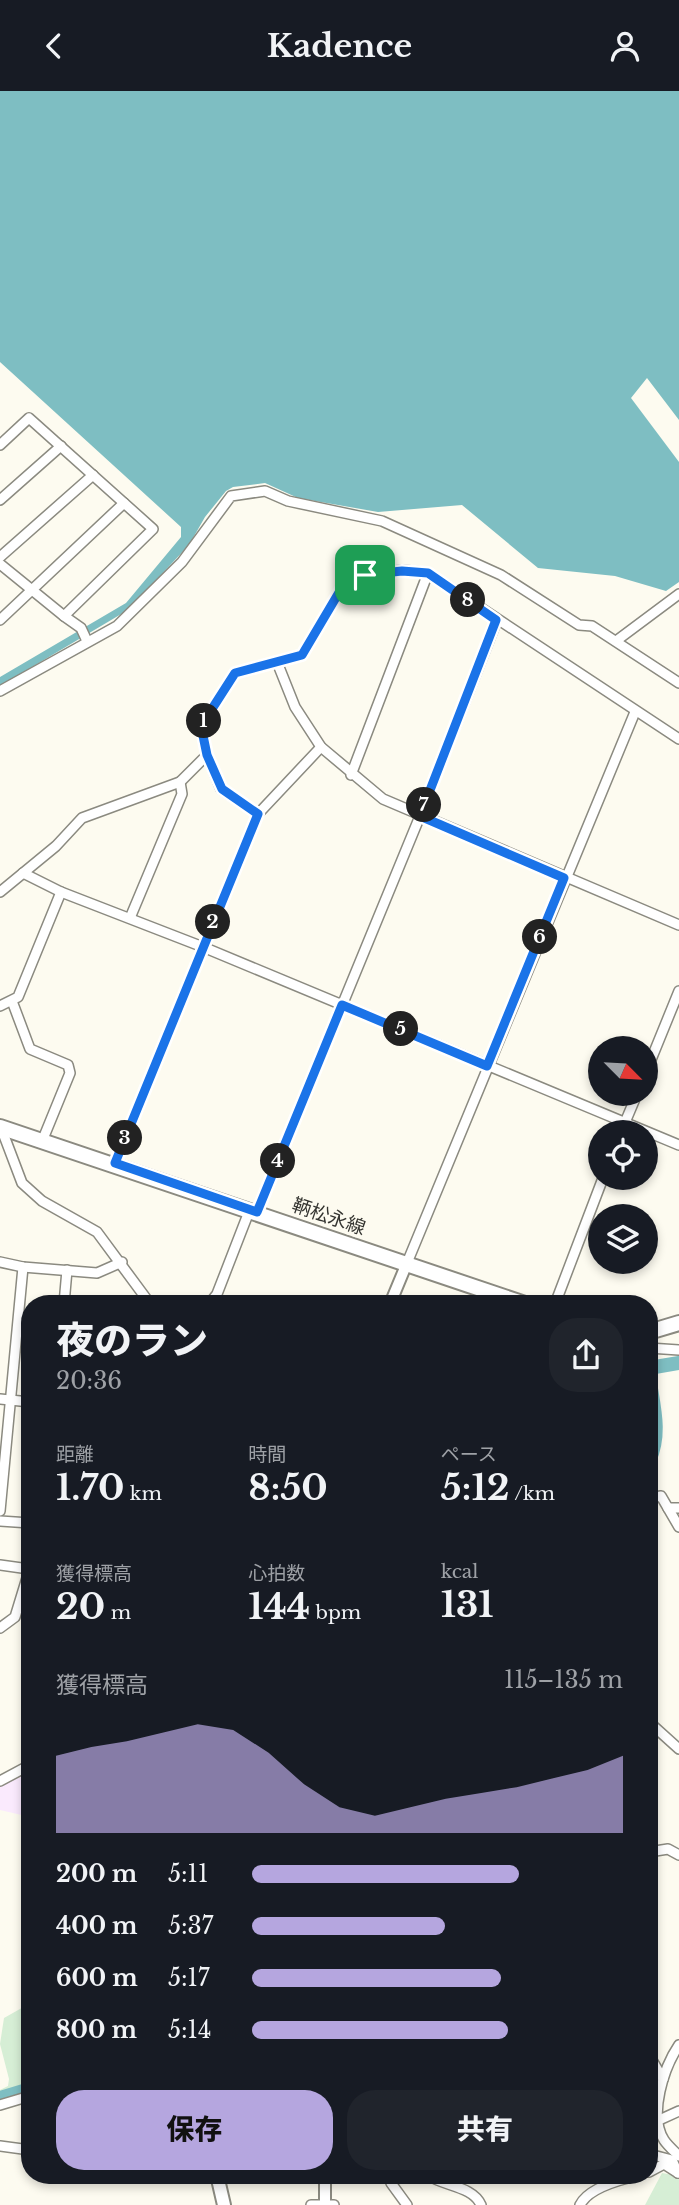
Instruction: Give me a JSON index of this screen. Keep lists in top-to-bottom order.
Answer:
{
  "streets": {
    "main road": ["鞆松永線"]
  },
  "north": "bottom right",
  "page": {
    "header": "Kadence",
    "pins": [
      "8",
      "1",
      "7",
      "2",
      "6",
      "5",
      "3",
      "4"
    ],
    "heading": ["夜のラン", "20:36"],
    "stats": [
      ["距離", "1.70 km"],
      ["時間", "8:50"],
      ["ペース", "5:12 /km"],
      ["獲得標高", "20 m"],
      ["心拍数", "144 bpm"],
      ["kcal", "131"]
    ],
    "chart": ["獲得標高", "115–135 m"],
    "list": [
      {
        "name": "200 m",
        "note": "5:11"
      },
      {
        "name": "400 m",
        "note": "5:37"
      },
      {
        "name": "600 m",
        "note": "5:17"
      },
      {
        "name": "800 m",
        "note": "5:14"
      }
    ],
    "buttons": ["保存", "共有"]
  }
}
